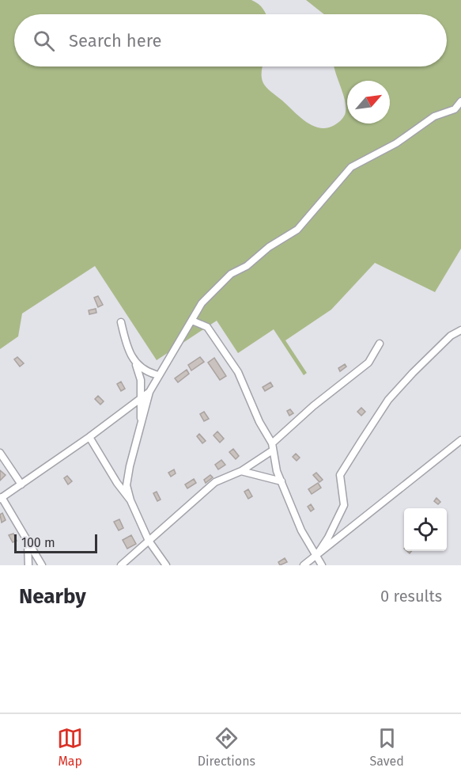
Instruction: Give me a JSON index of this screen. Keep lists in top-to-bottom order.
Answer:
{
  "scale_bar": "100 m",
  "north": "top right",
  "page": {
    "search": "Search here",
    "scale": "100 m",
    "heading": ["Nearby", "0 results"],
    "nav": ["Map", "Directions", "Saved"]
  }
}
